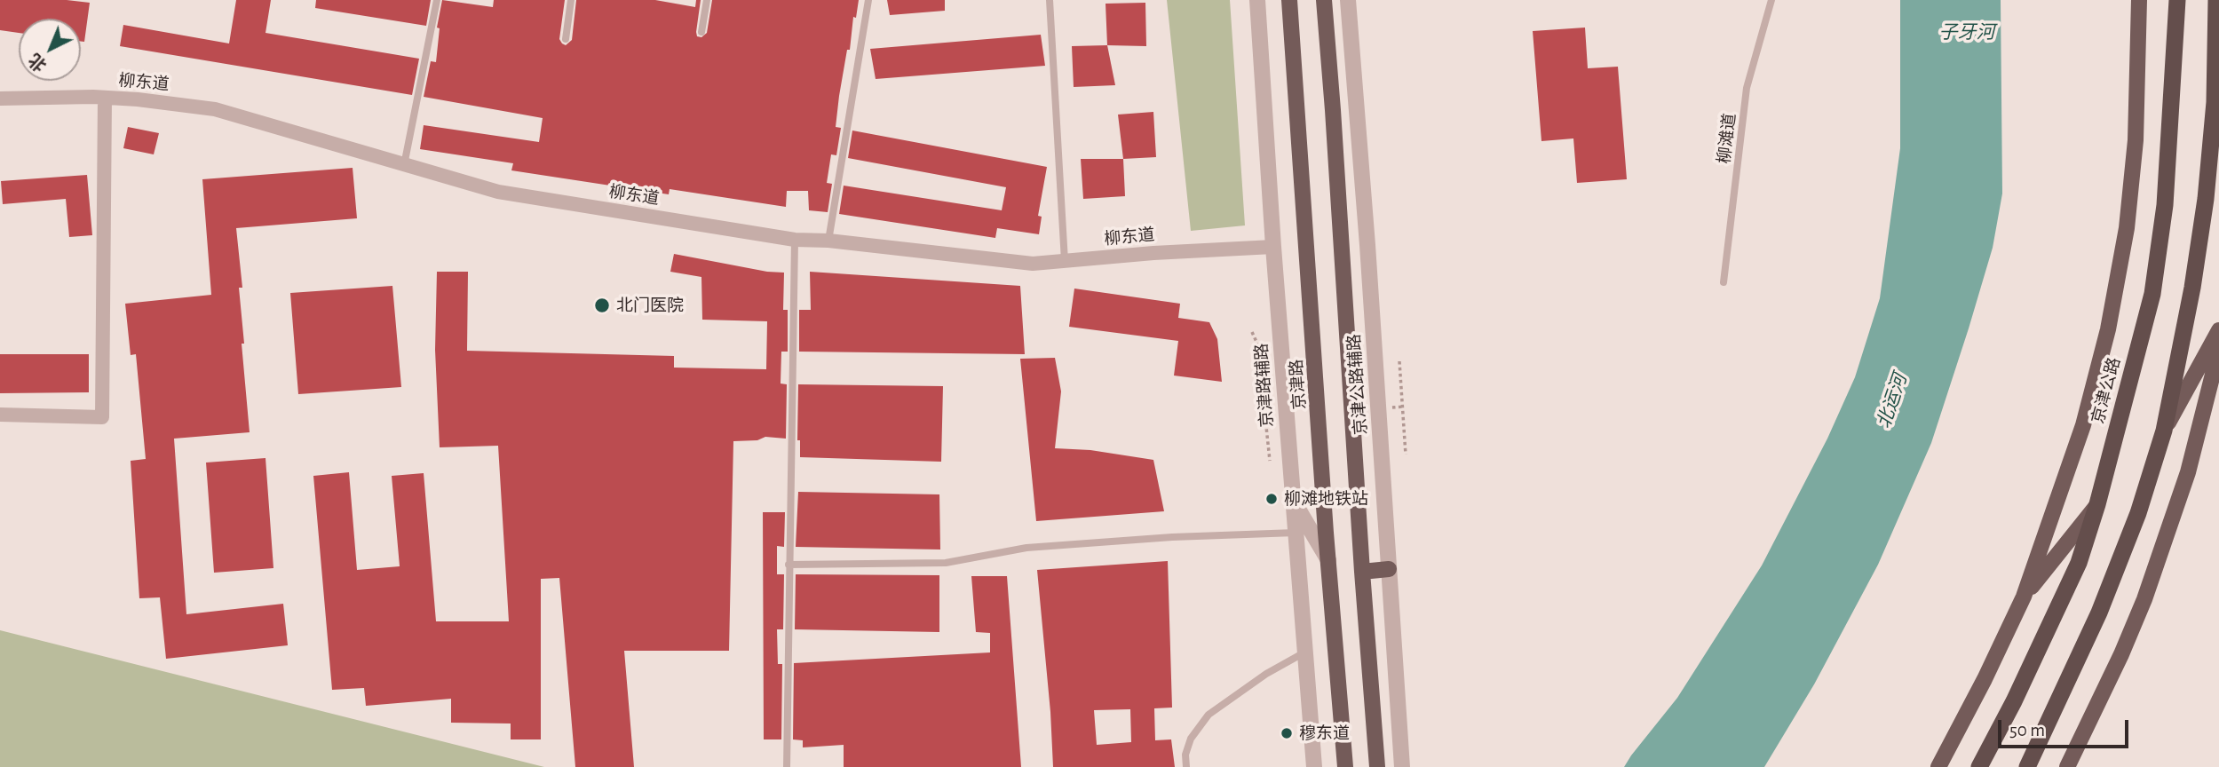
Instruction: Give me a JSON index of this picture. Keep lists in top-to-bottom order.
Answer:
{
  "streets": {
    "highway": ["京津公路"],
    "main road": ["京津路"],
    "street": ["柳东道", "京津公路辅路", "京津路辅路"],
    "lane": ["柳滩道"]
  },
  "crossings": [
    ["柳东道", "京津路辅路"]
  ],
  "water": ["子牙河", "北运河"],
  "places": ["北门医院", "柳滩地铁站", "穆东道"],
  "scale_bar": "50 m",
  "north": "bottom left"
}
